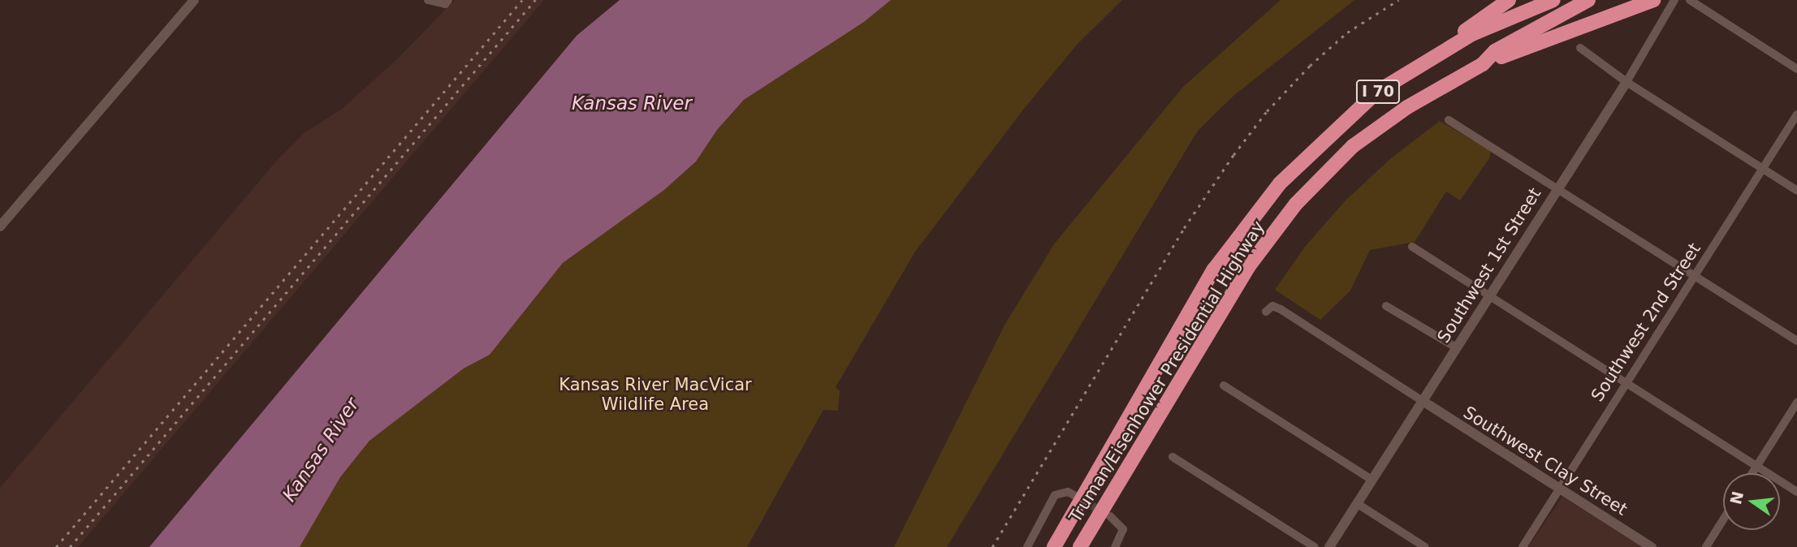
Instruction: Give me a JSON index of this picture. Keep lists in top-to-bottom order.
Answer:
{
  "streets": {
    "highway": ["I 70", "Truman/Eisenhower Presidential Highway"],
    "street": ["Southwest 1st Street", "Southwest 2nd Street", "Southwest Clay Street"]
  },
  "crossings": [
    ["Southwest 1st Street", "Southwest Clay Street"],
    ["Southwest 2nd Street", "Southwest Clay Street"]
  ],
  "water": ["Kansas River"],
  "parks": ["Kansas River MacVicar Wildlife Area"],
  "north": "left"
}
